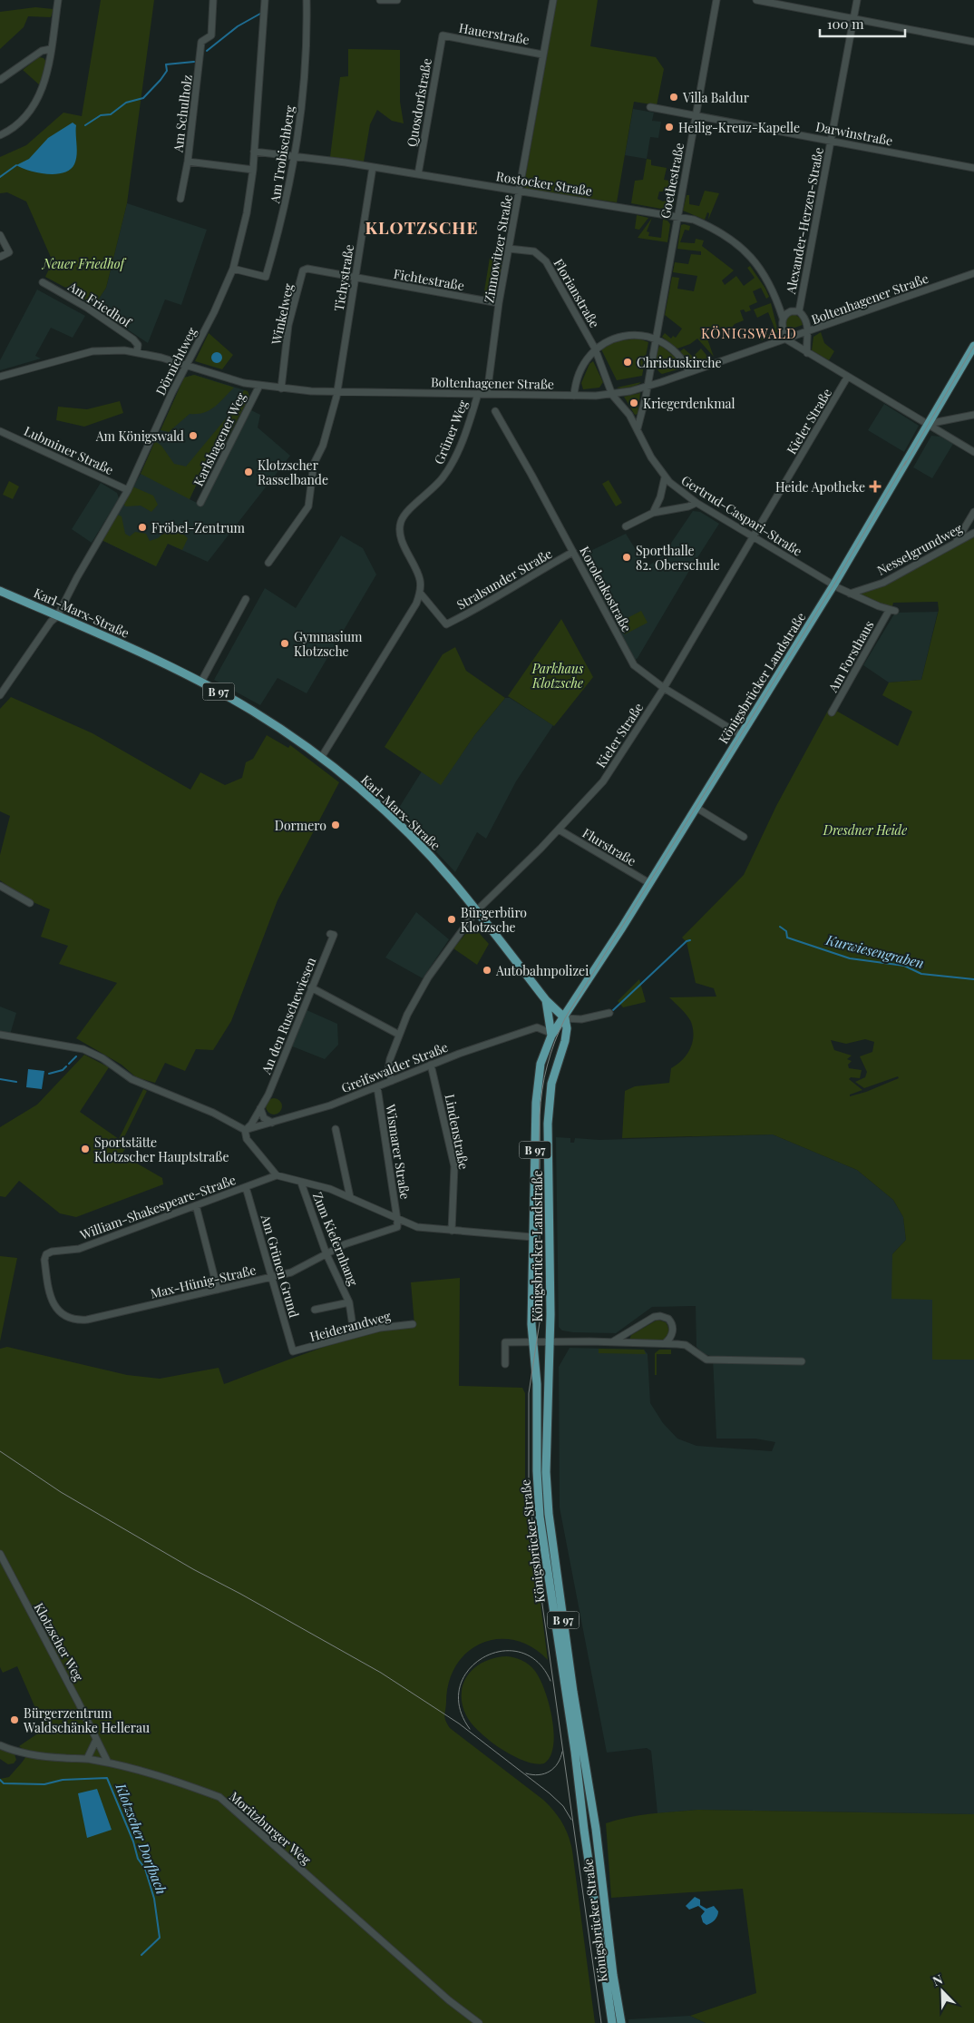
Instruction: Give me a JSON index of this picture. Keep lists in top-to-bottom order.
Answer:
{
  "streets": {
    "main road": [
      "Karl-Marx-Straße",
      "Königsbrücker Landstraße",
      "B 97",
      "Königsbrücker Straße"
    ],
    "street": [
      "Hauerstraße",
      "Quosdorfstraße",
      "Am Schulholz",
      "Darwinstraße",
      "Am Trobischberg",
      "Goethestraße",
      "Rostocker Straße",
      "Alexander-Herzen-Straße",
      "Zinnowitzer Straße",
      "Tichystraße",
      "Fichtestraße",
      "Florianstraße",
      "Boltenhagener Straße",
      "Am Friedhof",
      "Winkelweg",
      "Dörnichtweg",
      "Kieler Straße",
      "Grüner Weg",
      "Karlshagener Weg",
      "Lubminer Straße",
      "Gertrud-Caspari-Straße",
      "Nesselgrundweg",
      "Stralsunder Straße",
      "Korolenkostraße",
      "Am Forsthaus",
      "Flurstraße",
      "An den Ruschewiesen",
      "Greifswalder Straße",
      "Lindenstraße",
      "Wismarer Straße",
      "William-Shakespeare-Straße",
      "Zum Kiefernhang",
      "Am Grünen Grund",
      "Max-Hünig-Straße",
      "Heiderandweg",
      "Klotzscher Weg",
      "Moritzburger Weg"
    ]
  },
  "crossings": [
    ["Hauerstraße", "Quosdorfstraße"],
    ["Hauerstraße", "Zinnowitzer Straße"],
    ["Quosdorfstraße", "Rostocker Straße"],
    ["Darwinstraße", "Goethestraße"],
    ["Darwinstraße", "Alexander-Herzen-Straße"],
    ["Am Trobischberg", "Rostocker Straße"],
    ["Am Trobischberg", "Dörnichtweg"],
    ["Goethestraße", "Rostocker Straße"],
    ["Goethestraße", "Boltenhagener Straße"],
    ["Goethestraße", "Gertrud-Caspari-Straße"],
    ["Rostocker Straße", "Zinnowitzer Straße"],
    ["Rostocker Straße", "Tichystraße"],
    ["Rostocker Straße", "Boltenhagener Straße"],
    ["Rostocker Straße", "Dörnichtweg"],
    ["Zinnowitzer Straße", "Fichtestraße"],
    ["Zinnowitzer Straße", "Florianstraße"],
    ["Zinnowitzer Straße", "Boltenhagener Straße"],
    ["Tichystraße", "Fichtestraße"],
    ["Tichystraße", "Boltenhagener Straße"],
    ["Tichystraße", "Winkelweg"],
    ["Fichtestraße", "Winkelweg"],
    ["Florianstraße", "Boltenhagener Straße"],
    ["Florianstraße", "Gertrud-Caspari-Straße"],
    ["Boltenhagener Straße", "Am Friedhof"],
    ["Boltenhagener Straße", "Winkelweg"],
    ["Boltenhagener Straße", "Dörnichtweg"],
    ["Boltenhagener Straße", "Grüner Weg"],
    ["Boltenhagener Straße", "Karlshagener Weg"],
    ["Boltenhagener Straße", "Gertrud-Caspari-Straße"],
    ["Dörnichtweg", "Lubminer Straße"],
    ["Dörnichtweg", "Karl-Marx-Straße"],
    ["Kieler Straße", "Gertrud-Caspari-Straße"],
    ["Kieler Straße", "Korolenkostraße"],
    ["Kieler Straße", "Karl-Marx-Straße"],
    ["Kieler Straße", "Flurstraße"],
    ["Kieler Straße", "Greifswalder Straße"],
    ["Grüner Weg", "Stralsunder Straße"],
    ["Gertrud-Caspari-Straße", "Königsbrücker Landstraße"],
    ["Nesselgrundweg", "Am Forsthaus"],
    ["Stralsunder Straße", "Korolenkostraße"],
    ["Korolenkostraße", "Königsbrücker Landstraße"],
    ["Karl-Marx-Straße", "Königsbrücker Landstraße"],
    ["Karl-Marx-Straße", "B 97"],
    ["Königsbrücker Landstraße", "B 97"],
    ["Königsbrücker Landstraße", "Flurstraße"],
    ["Königsbrücker Landstraße", "Greifswalder Straße"],
    ["Königsbrücker Landstraße", "Königsbrücker Straße"],
    ["B 97", "Greifswalder Straße"],
    ["An den Ruschewiesen", "Greifswalder Straße"],
    ["Greifswalder Straße", "Lindenstraße"],
    ["Greifswalder Straße", "Wismarer Straße"],
    ["Wismarer Straße", "Max-Hünig-Straße"],
    ["William-Shakespeare-Straße", "Am Grünen Grund"],
    ["William-Shakespeare-Straße", "Max-Hünig-Straße"],
    ["Zum Kiefernhang", "Max-Hünig-Straße"],
    ["Am Grünen Grund", "Max-Hünig-Straße"],
    ["Am Grünen Grund", "Heiderandweg"],
    ["Klotzscher Weg", "Moritzburger Weg"]
  ],
  "districts": ["KLOTZSCHE", "KÖNIGSWALD"],
  "water": ["Kurwiesengraben", "Klotzscher Dorfbach"],
  "parks": ["Neuer Friedhof", "Parkhaus Klotzsche", "Dresdner Heide"],
  "places": {
    "other": [
      "Villa Baldur",
      "Heilig-Kreuz-Kapelle",
      "Christuskirche",
      "Kriegerdenkmal",
      "Am Königswald",
      "Klotzscher Rasselbande",
      "Fröbel-Zentrum",
      "Sporthalle 82. Oberschule",
      "Gymnasium Klotzsche",
      "Dormero",
      "Bürgerbüro Klotzsche",
      "Autobahnpolizei",
      "Sportstätte Klotzscher Hauptstraße",
      "Bürgerzentrum Waldschänke Hellerau"
    ],
    "health": ["Heide Apotheke"]
  },
  "scale_bar": "100 m",
  "north": "top left"
}
